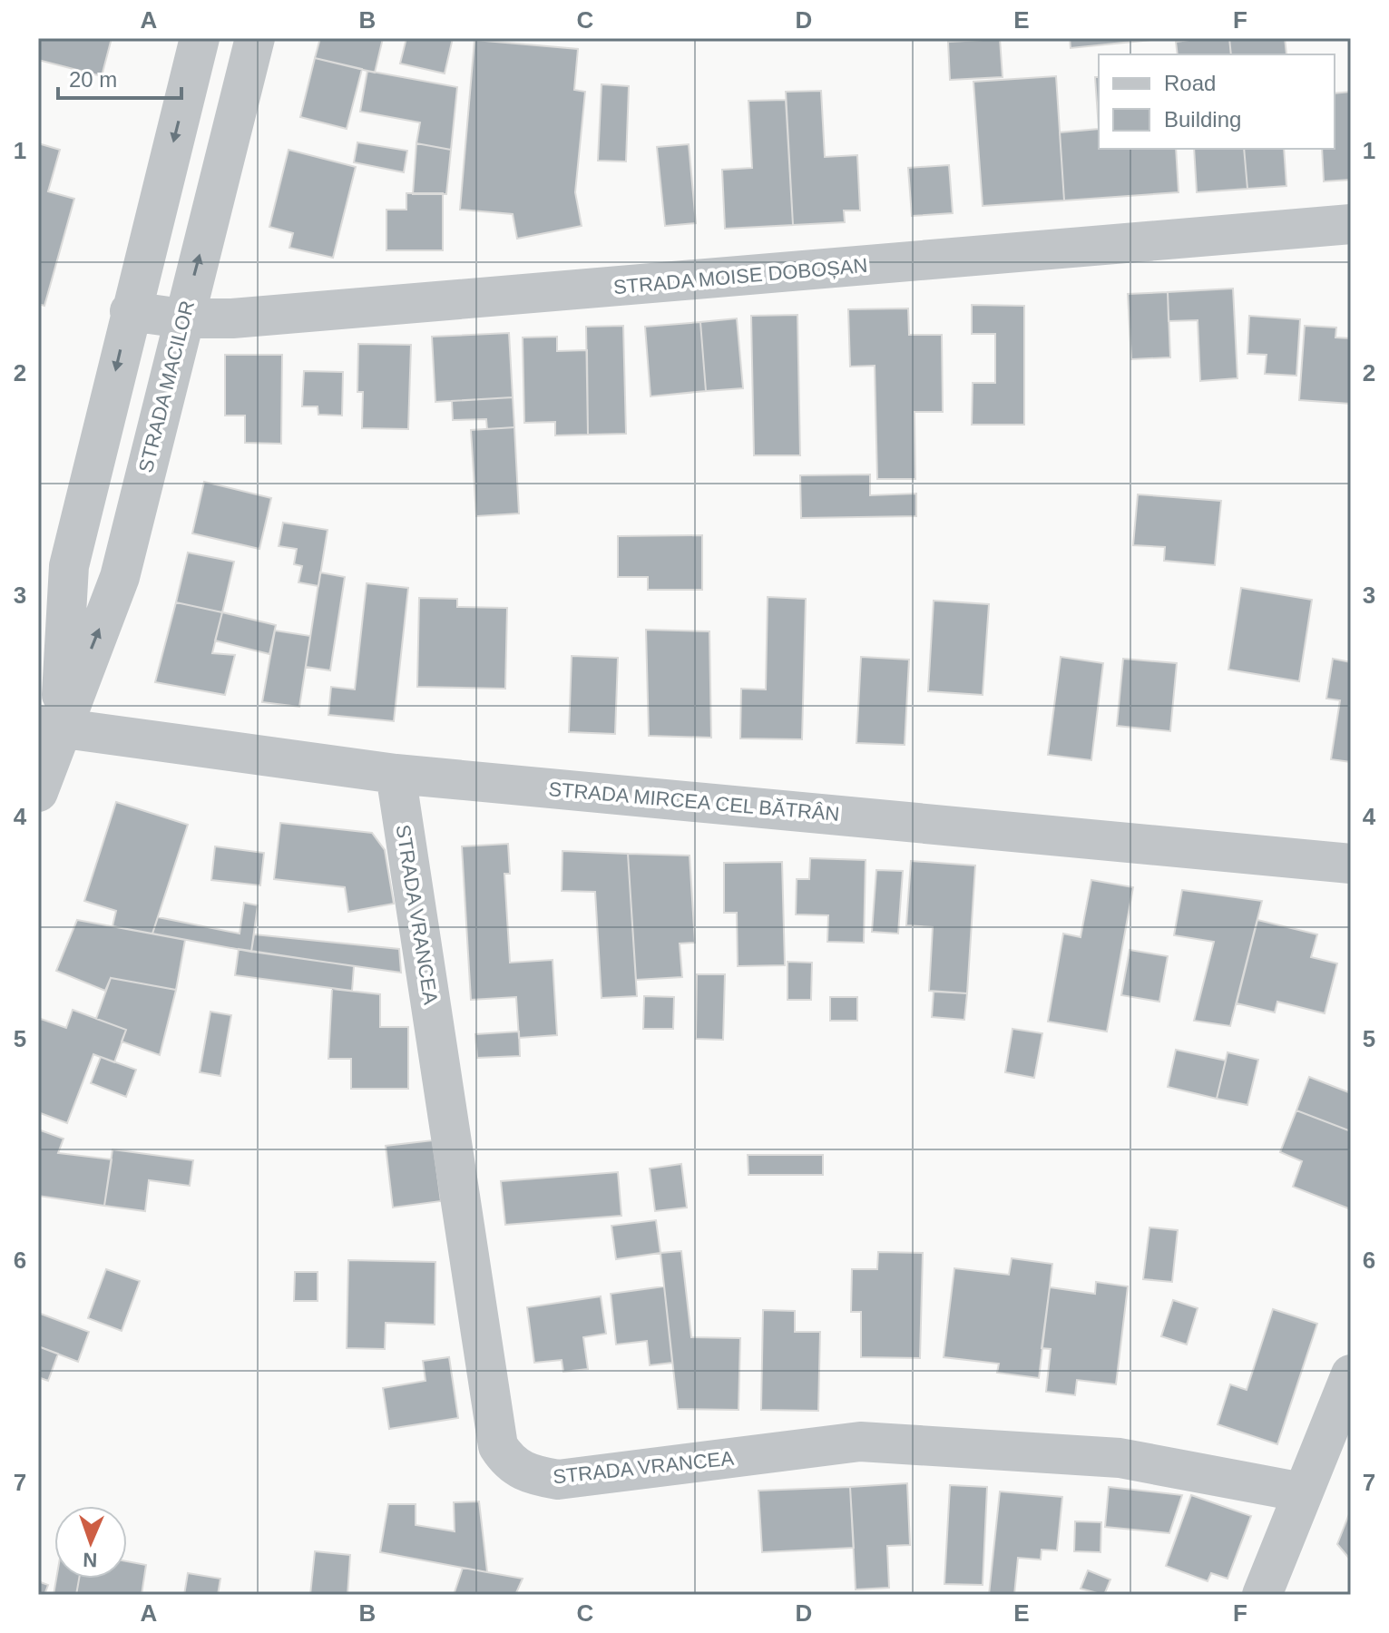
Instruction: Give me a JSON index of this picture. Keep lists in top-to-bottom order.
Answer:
{
  "streets": {
    "street": [
      "STRADA MOISE DOBOȘAN",
      "STRADA MACILOR",
      "STRADA MIRCEA CEL BĂTRÂN",
      "STRADA VRANCEA"
    ]
  },
  "crossings": [
    ["STRADA MOISE DOBOȘAN", "STRADA MACILOR"],
    ["STRADA MACILOR", "STRADA MIRCEA CEL BĂTRÂN"],
    ["STRADA MIRCEA CEL BĂTRÂN", "STRADA VRANCEA"]
  ],
  "legend": ["Road", "Building"],
  "scale_bar": "20 m",
  "north": "bottom",
  "grid": {
    "columns": [
      "A",
      "B",
      "C",
      "D",
      "E",
      "F"
    ],
    "rows": [
      "1",
      "2",
      "3",
      "4",
      "5",
      "6",
      "7"
    ]
  }
}
